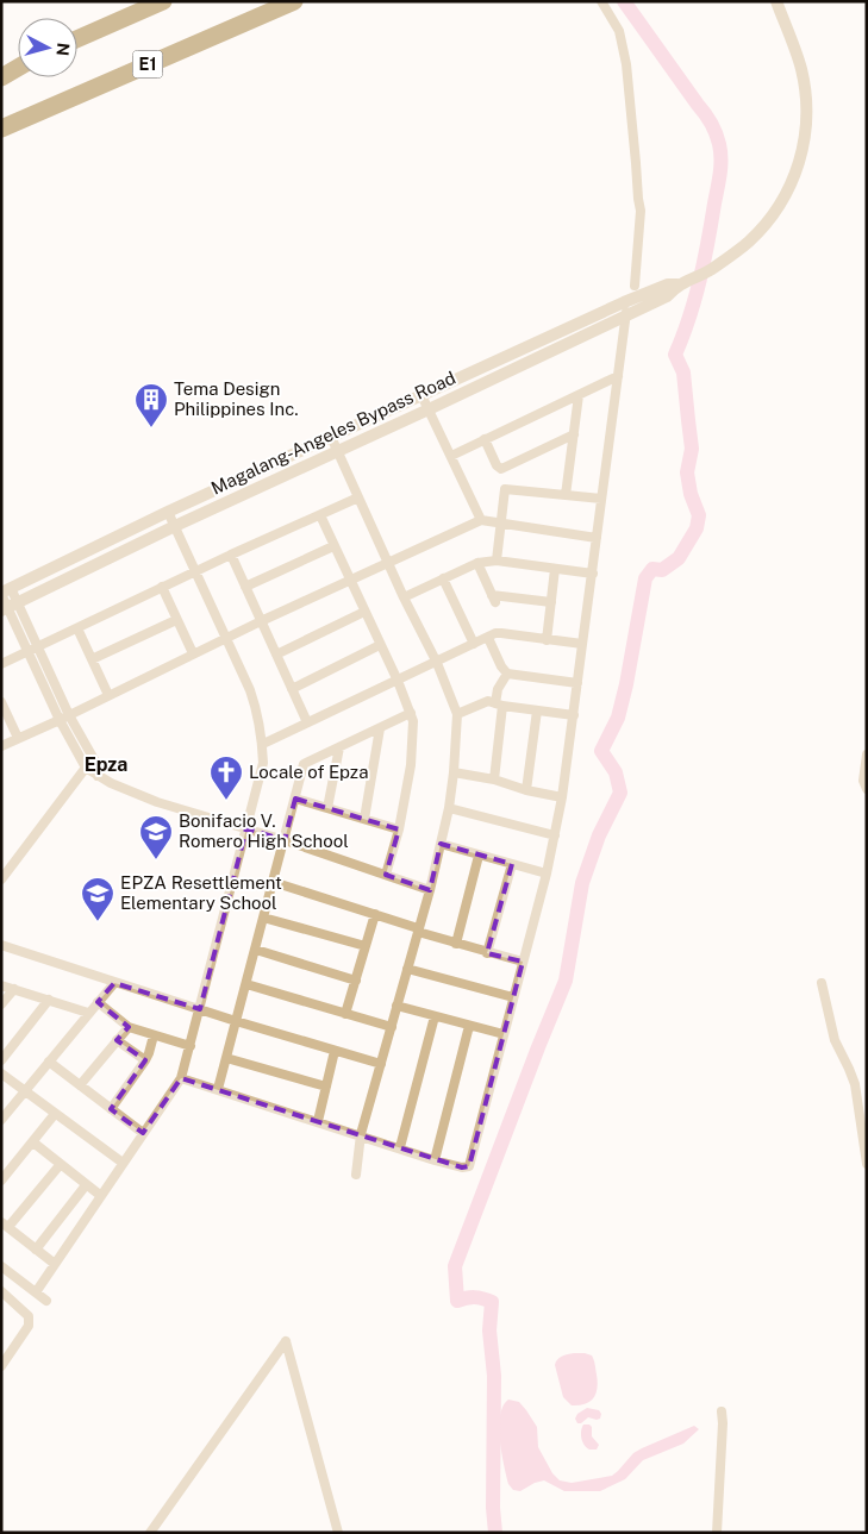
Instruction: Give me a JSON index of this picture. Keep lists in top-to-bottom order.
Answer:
{
  "streets": {
    "highway": ["E1"],
    "street": ["Magalang-Angeles Bypass Road"]
  },
  "districts": ["Epza"],
  "places": {
    "building": ["Tema Design Philippines Inc."],
    "church": ["Locale of Epza"],
    "school or university": ["Bonifacio V. Romero High School", "EPZA Resettlement Elementary School"]
  },
  "north": "right"
}
